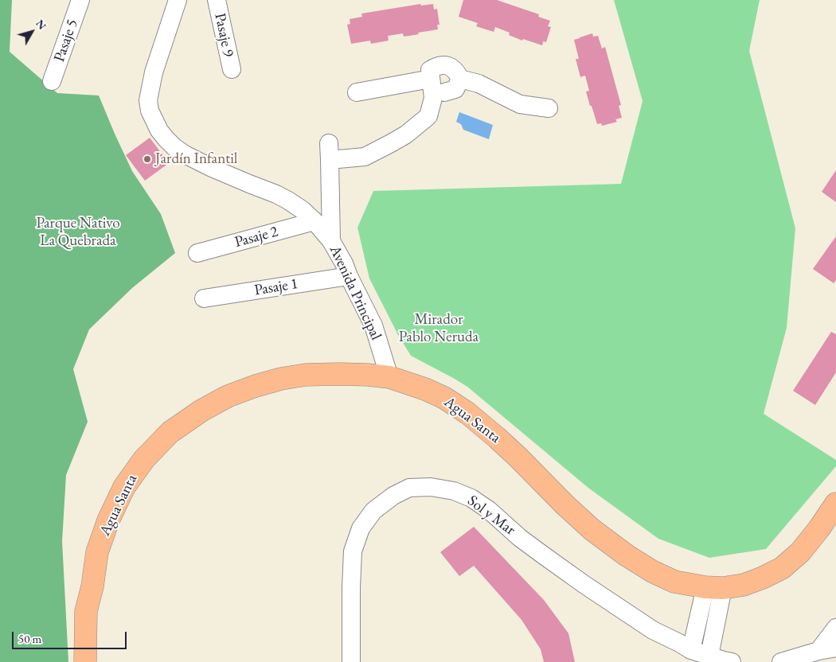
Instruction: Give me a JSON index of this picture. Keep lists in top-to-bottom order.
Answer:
{
  "streets": {
    "main road": ["Agua Santa"],
    "street": [
      "Pasaje 9",
      "Pasaje 5",
      "Pasaje 2",
      "Pasaje 1",
      "Avenida Principal",
      "Sol y Mar"
    ]
  },
  "crossings": [
    ["Pasaje 2", "Avenida Principal"],
    ["Pasaje 1", "Avenida Principal"],
    ["Avenida Principal", "Agua Santa"]
  ],
  "parks": ["Parque Nativo La Quebrada", "Mirador Pablo Neruda"],
  "places": ["Jardín Infantil"],
  "scale_bar": "50 m",
  "north": "top right"
}
